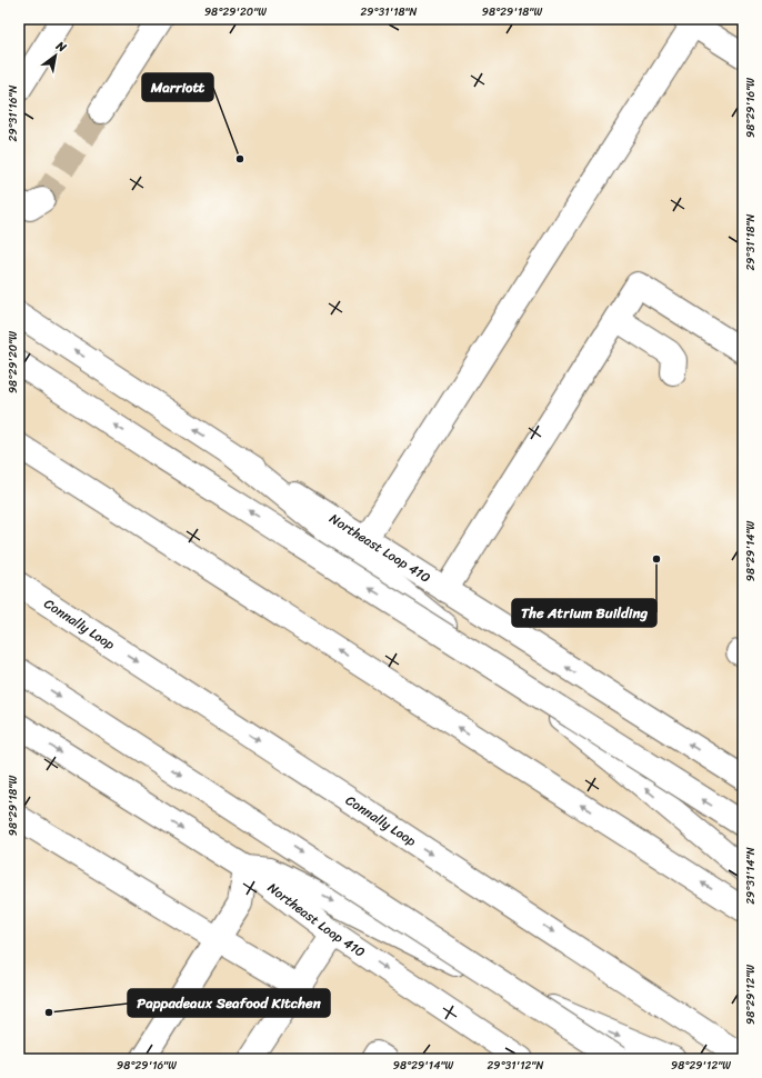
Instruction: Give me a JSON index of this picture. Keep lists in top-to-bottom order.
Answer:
{
  "streets": {
    "main road": ["Northeast Loop 410", "Connally Loop"]
  },
  "places": ["Marriott", "The Atrium Building", "Pappadeaux Seafood Kitchen"],
  "north": "top right",
  "coordinates": [
    "98°29'20\"W",
    "29°31'18\"N",
    "98°29'18\"W",
    "98°29'16\"W",
    "29°31'16\"N",
    "98°29'14\"W",
    "29°31'14\"N",
    "98°29'12\"W",
    "29°31'12\"N"
  ]
}
